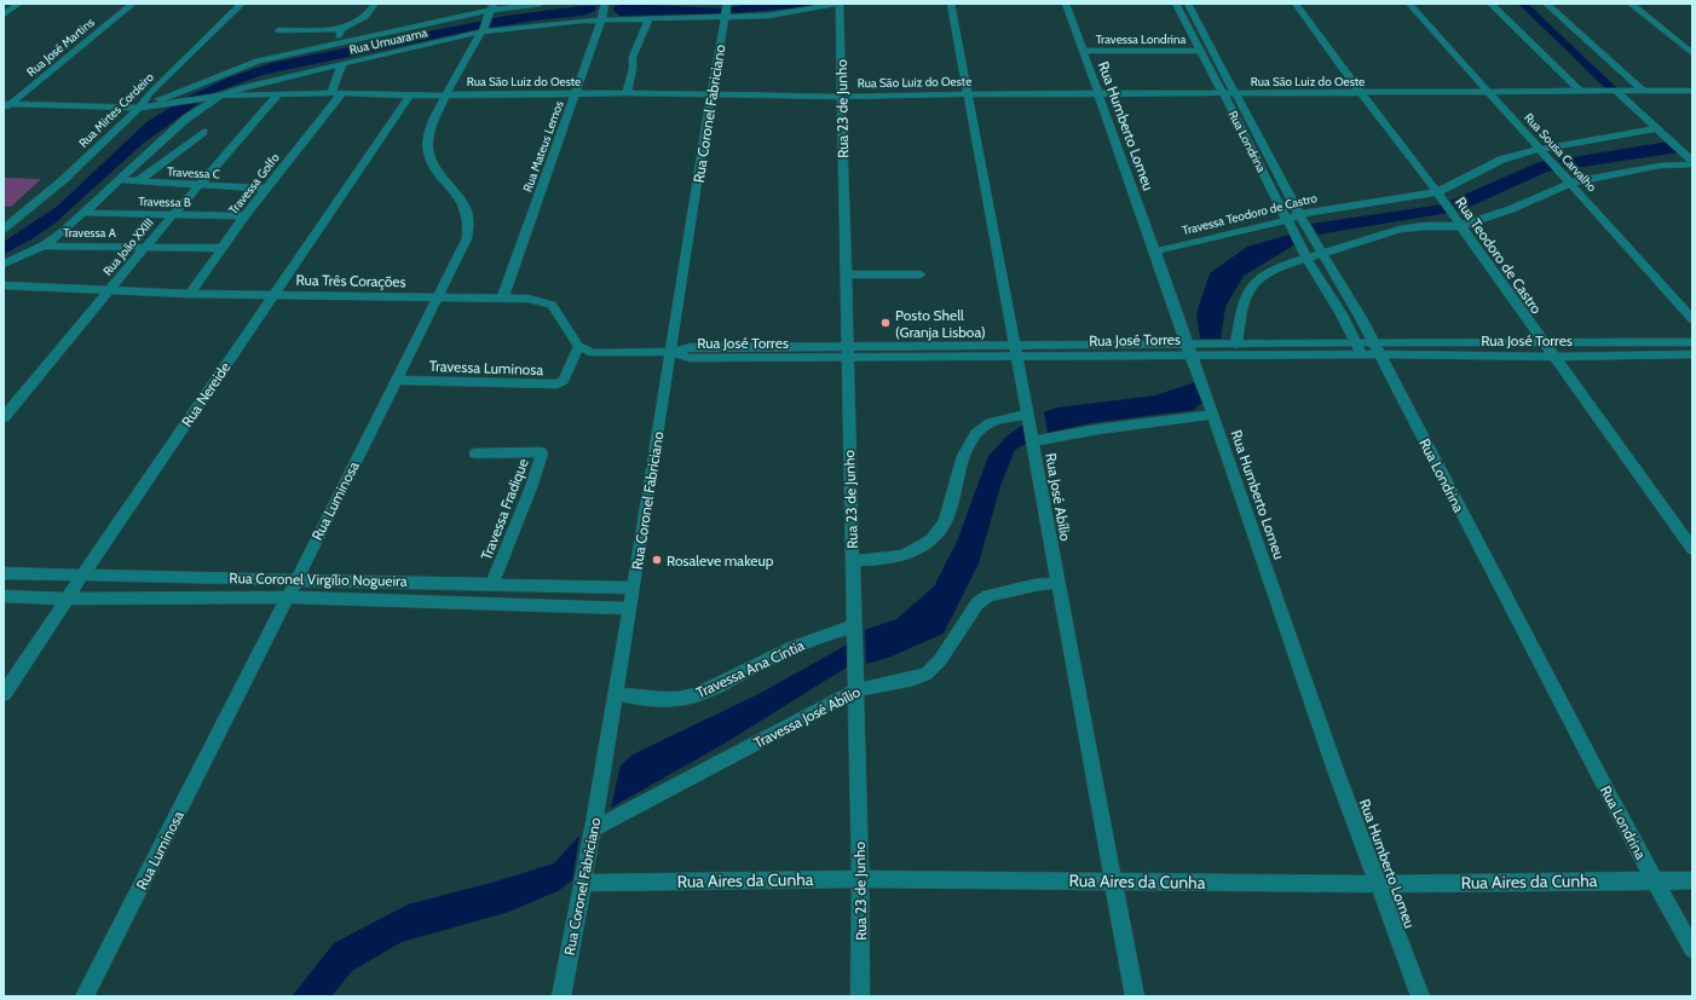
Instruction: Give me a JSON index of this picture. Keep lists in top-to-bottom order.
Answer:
{
  "streets": {
    "street": [
      "Travessa Londrina",
      "Rua Umuarama",
      "Rua José Martins",
      "Rua São Luiz do Oeste",
      "Rua 23 de Junho",
      "Rua Mirtes Cordeiro",
      "Rua Coronel Fabriciano",
      "Rua Humberto Lomeu",
      "Rua Londrina",
      "Rua Mateus Lemos",
      "Rua Sousa Carvalho",
      "Travessa C",
      "Travessa Golfo",
      "Travessa B",
      "Travessa Teodoro de Castro",
      "Travessa A",
      "Rua João XXIII",
      "Rua Teodoro de Castro",
      "Rua Três Corações",
      "Rua José Torres",
      "Travessa Luminosa",
      "Rua Nereide",
      "Rua José Abílio",
      "Rua Luminosa",
      "Travessa Fradique",
      "Rua Coronel Virgílio Nogueira",
      "Travessa Ana Cíntia",
      "Travessa José Abílio",
      "Rua Aires da Cunha"
    ]
  },
  "crossings": [
    ["Travessa Londrina", "Rua Humberto Lomeu"],
    ["Travessa Londrina", "Rua Londrina"],
    ["Rua Umuarama", "Rua São Luiz do Oeste"],
    ["Rua Umuarama", "Rua 23 de Junho"],
    ["Rua Umuarama", "Rua Mirtes Cordeiro"],
    ["Rua Umuarama", "Rua Coronel Fabriciano"],
    ["Rua Umuarama", "Rua Mateus Lemos"],
    ["Rua Umuarama", "Travessa C"],
    ["Rua Umuarama", "Travessa Golfo"],
    ["Rua Umuarama", "Travessa B"],
    ["Rua Umuarama", "Travessa A"],
    ["Rua Umuarama", "Rua Luminosa"],
    ["Rua São Luiz do Oeste", "Rua 23 de Junho"],
    ["Rua São Luiz do Oeste", "Rua Mirtes Cordeiro"],
    ["Rua São Luiz do Oeste", "Rua Coronel Fabriciano"],
    ["Rua São Luiz do Oeste", "Rua Humberto Lomeu"],
    ["Rua São Luiz do Oeste", "Rua Londrina"],
    ["Rua São Luiz do Oeste", "Rua Mateus Lemos"],
    ["Rua São Luiz do Oeste", "Rua Sousa Carvalho"],
    ["Rua São Luiz do Oeste", "Travessa Golfo"],
    ["Rua São Luiz do Oeste", "Rua João XXIII"],
    ["Rua São Luiz do Oeste", "Rua Teodoro de Castro"],
    ["Rua São Luiz do Oeste", "Rua Nereide"],
    ["Rua São Luiz do Oeste", "Rua José Abílio"],
    ["Rua São Luiz do Oeste", "Rua Luminosa"],
    ["Rua 23 de Junho", "Rua José Torres"],
    ["Rua 23 de Junho", "Travessa Ana Cíntia"],
    ["Rua 23 de Junho", "Travessa José Abílio"],
    ["Rua 23 de Junho", "Rua Aires da Cunha"],
    ["Rua Coronel Fabriciano", "Rua José Torres"],
    ["Rua Coronel Fabriciano", "Rua Coronel Virgílio Nogueira"],
    ["Rua Coronel Fabriciano", "Travessa Ana Cíntia"],
    ["Rua Coronel Fabriciano", "Travessa José Abílio"],
    ["Rua Coronel Fabriciano", "Rua Aires da Cunha"],
    ["Rua Humberto Lomeu", "Travessa Teodoro de Castro"],
    ["Rua Humberto Lomeu", "Rua José Torres"],
    ["Rua Humberto Lomeu", "Rua Aires da Cunha"],
    ["Rua Londrina", "Travessa Teodoro de Castro"],
    ["Rua Londrina", "Rua José Torres"],
    ["Rua Londrina", "Rua Aires da Cunha"],
    ["Rua Mateus Lemos", "Rua Três Corações"],
    ["Rua Sousa Carvalho", "Travessa Teodoro de Castro"],
    ["Travessa C", "Travessa Golfo"],
    ["Travessa C", "Rua João XXIII"],
    ["Travessa Golfo", "Travessa B"],
    ["Travessa Golfo", "Travessa A"],
    ["Travessa Golfo", "Rua Três Corações"],
    ["Travessa B", "Rua João XXIII"],
    ["Travessa Teodoro de Castro", "Rua Teodoro de Castro"],
    ["Travessa A", "Rua João XXIII"],
    ["Rua João XXIII", "Rua Três Corações"],
    ["Rua Teodoro de Castro", "Rua José Torres"],
    ["Rua Três Corações", "Travessa Luminosa"],
    ["Rua Três Corações", "Rua Nereide"],
    ["Rua Três Corações", "Rua Luminosa"],
    ["Rua José Torres", "Rua José Abílio"],
    ["Travessa Luminosa", "Rua Luminosa"],
    ["Rua Nereide", "Rua Coronel Virgílio Nogueira"],
    ["Rua José Abílio", "Travessa José Abílio"],
    ["Rua José Abílio", "Rua Aires da Cunha"],
    ["Rua Luminosa", "Rua Coronel Virgílio Nogueira"],
    ["Travessa Fradique", "Rua Coronel Virgílio Nogueira"]
  ],
  "places": ["Posto Shell (Granja Lisboa)", "Rosaleve makeup"]
}
